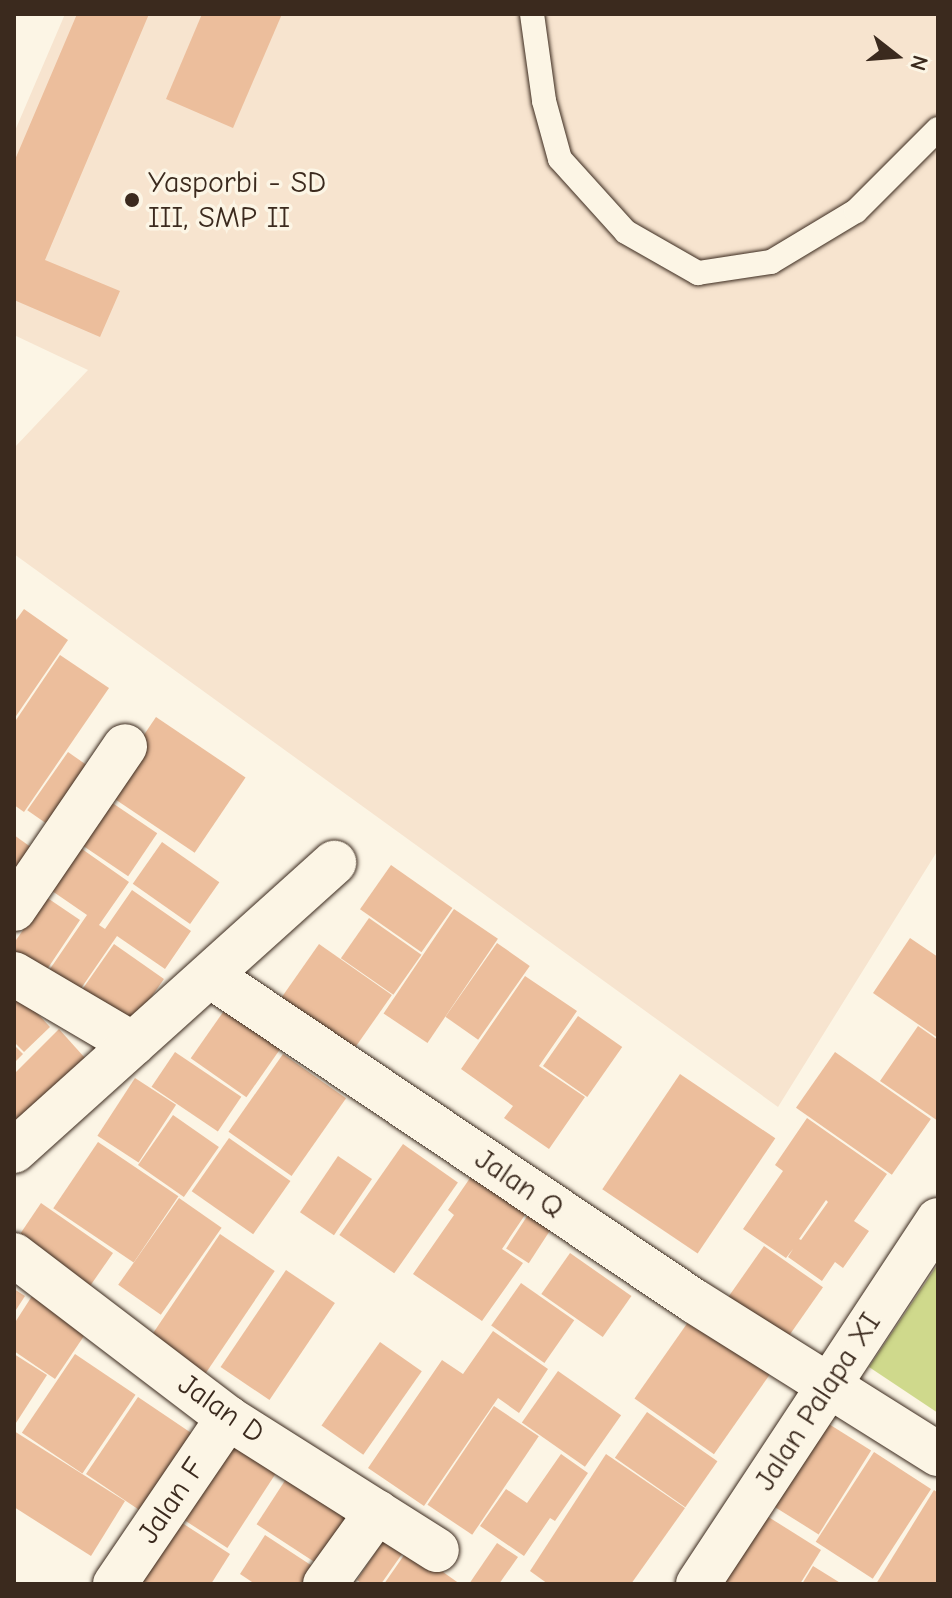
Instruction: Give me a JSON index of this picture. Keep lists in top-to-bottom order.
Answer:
{
  "streets": {
    "street": [
      "Jalan Q",
      "Jalan Palapa XI",
      "Jalan D",
      "Jalan F"
    ]
  },
  "crossings": [
    ["Jalan Q", "Jalan Palapa XI"],
    ["Jalan D", "Jalan F"]
  ],
  "places": ["Yasporbi - SD III, SMP II"],
  "north": "right"
}
